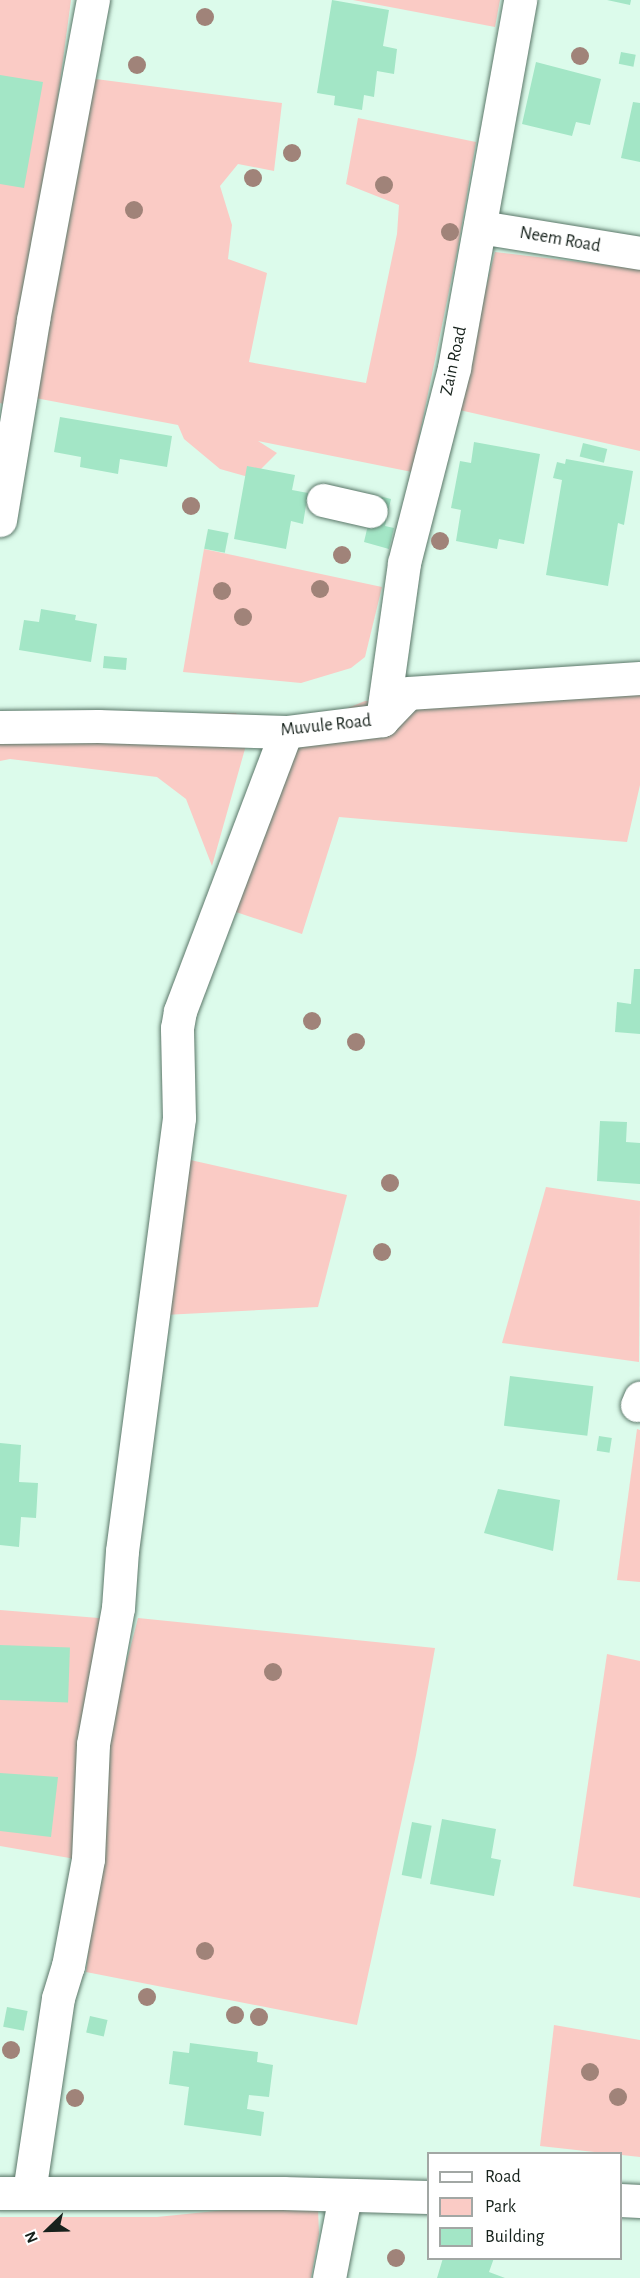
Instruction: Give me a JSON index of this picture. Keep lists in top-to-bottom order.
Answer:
{
  "streets": {
    "street": ["Neem Road", "Zain Road", "Muvule Road"]
  },
  "crossings": [
    ["Neem Road", "Zain Road"],
    ["Zain Road", "Muvule Road"]
  ],
  "legend": ["Road", "Park", "Building"],
  "north": "bottom left"
}
